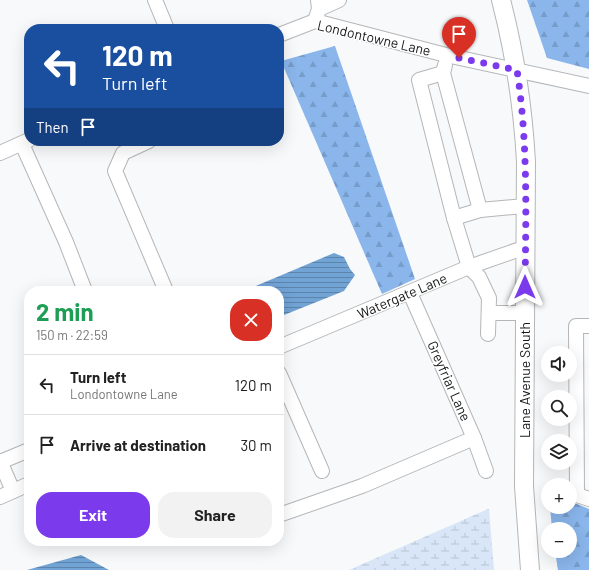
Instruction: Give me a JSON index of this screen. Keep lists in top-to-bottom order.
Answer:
{
  "streets": {
    "main road": ["Lane Avenue South"],
    "street": ["Londontowne Lane", "Watergate Lane", "Greyfriar Lane"]
  },
  "crossings": [
    ["Londontowne Lane", "Lane Avenue South"],
    ["Watergate Lane", "Lane Avenue South"],
    ["Watergate Lane", "Greyfriar Lane"]
  ],
  "page": {
    "turn": ["120 m", "Turn left"],
    "then": "Then",
    "heading": ["2 min", "150 m · 22:59"],
    "map_buttons": ["+", "−"],
    "list": [
      {
        "name": "Turn left",
        "note": "Londontowne Lane",
        "value": "120 m"
      },
      {
        "name": "Arrive at destination",
        "value": "30 m"
      }
    ],
    "buttons": ["Exit", "Share"]
  }
}
